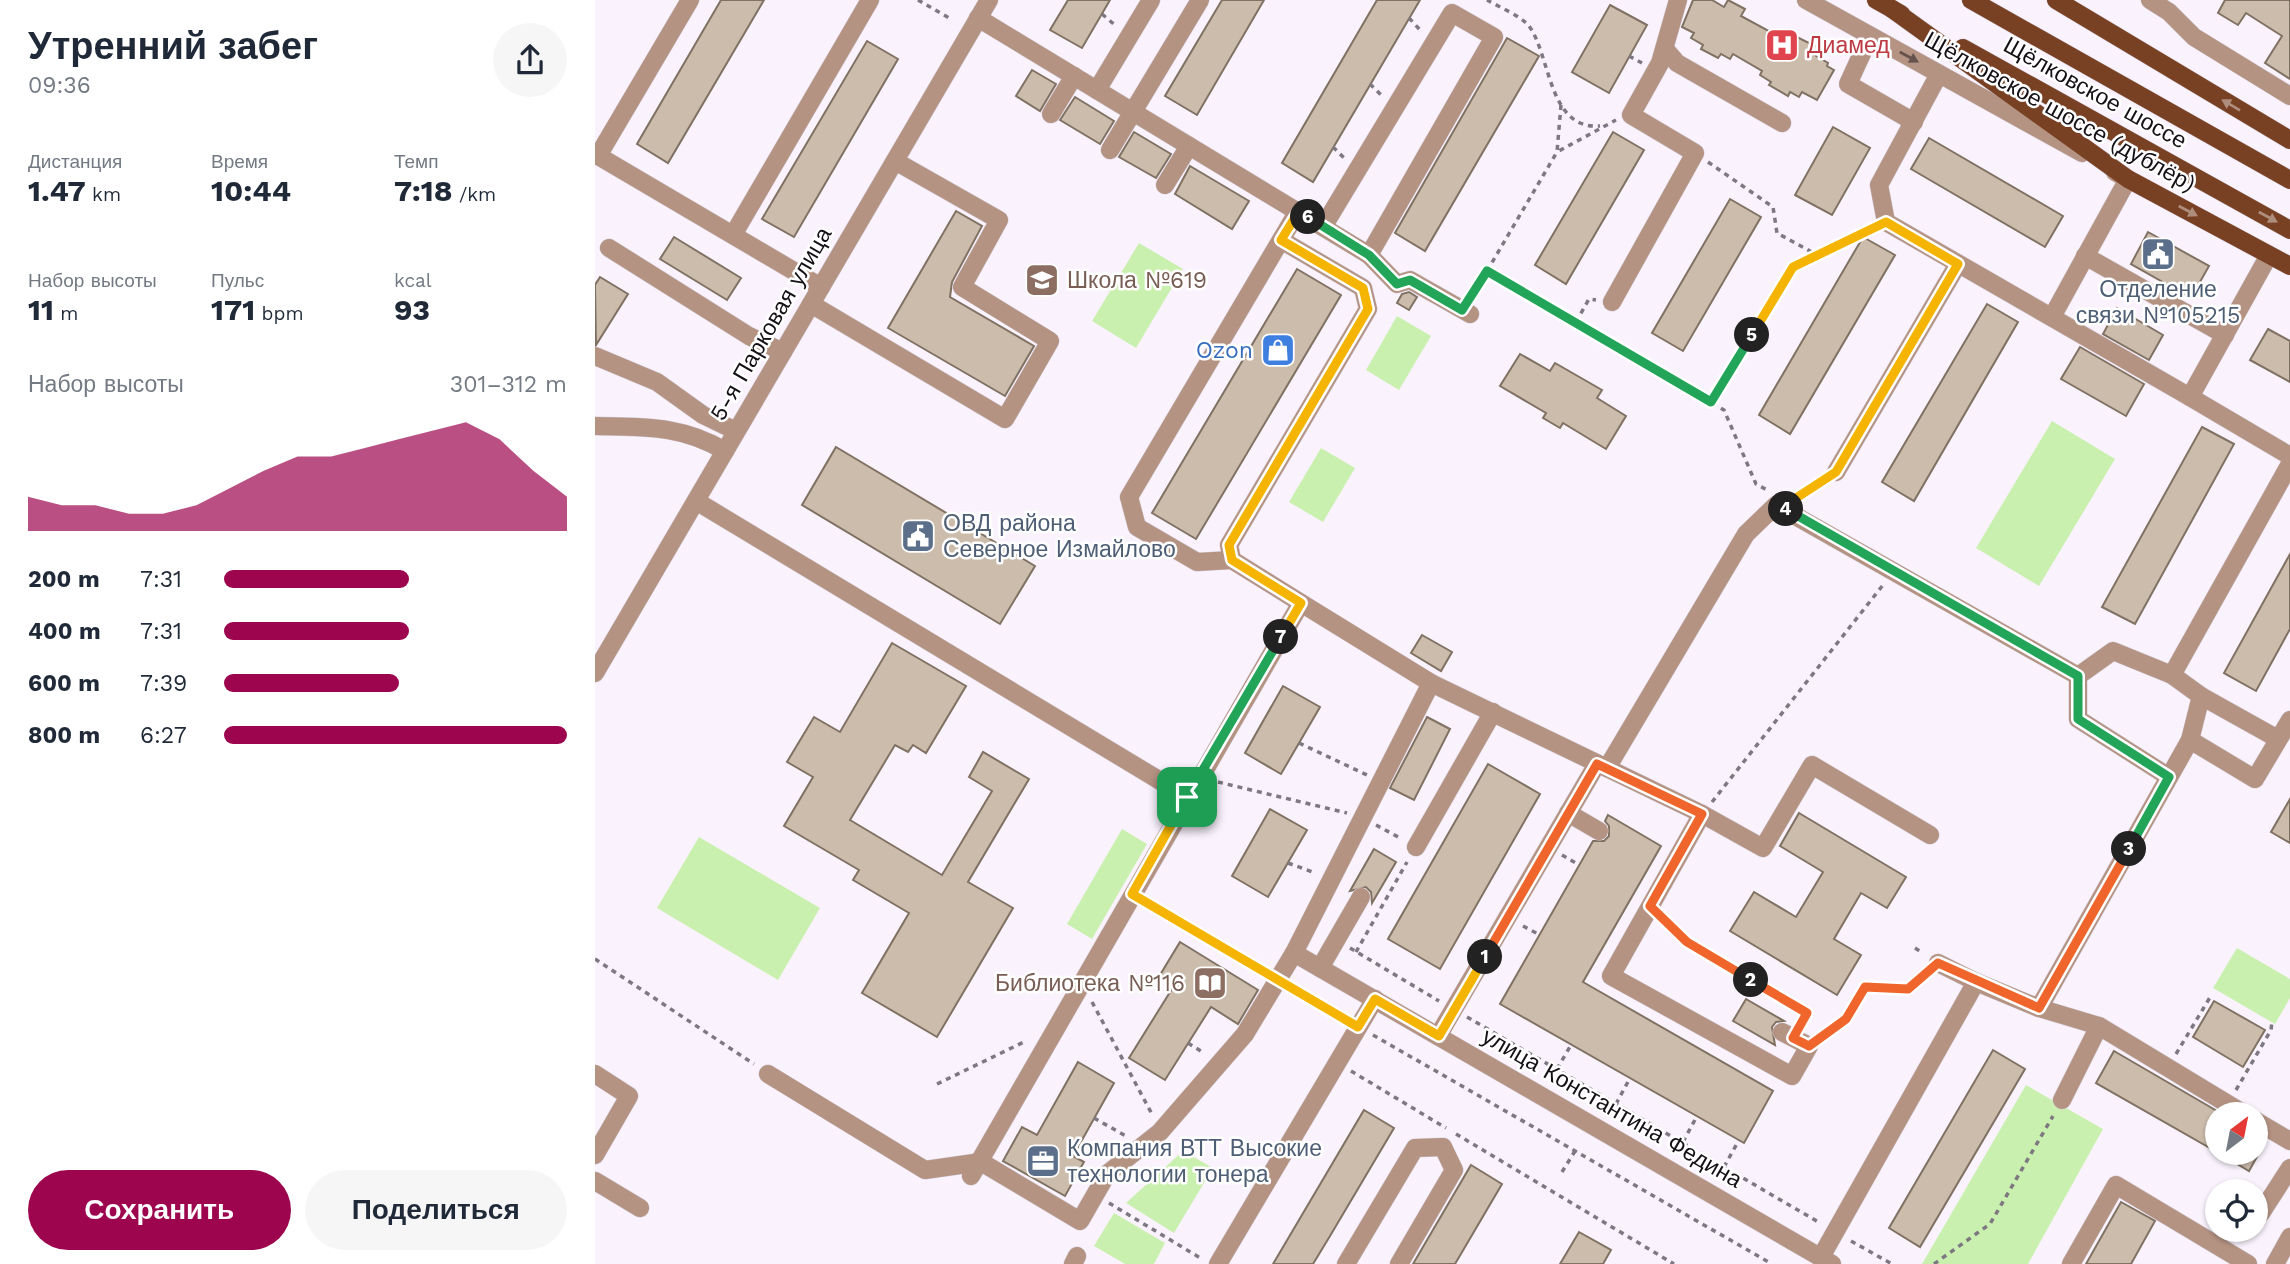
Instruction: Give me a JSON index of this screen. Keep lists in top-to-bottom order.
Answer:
{
  "streets": {
    "main road": ["Щёлковское шоссе", "Щёлковское шоссе (дублёр)"],
    "street": ["5-я Парковая улица", "улица Константина Федина"]
  },
  "places": {
    "hospital": ["Диамед"],
    "public building": ["Отделение связи №105215", "ОВД района Северное Измайлово"],
    "school or university": ["Школа №619"],
    "shop": ["Ozon"],
    "library": ["Библиотека №116"],
    "office": ["Компания ВТТ Высокие технологии тонера"]
  },
  "north": "top right",
  "page": {
    "heading": ["Утренний забег", "09:36"],
    "stats": [
      ["Дистанция", "1.47 km"],
      ["Время", "10:44"],
      ["Темп", "7:18 /km"],
      ["Набор высоты", "11 m"],
      ["Пульс", "171 bpm"],
      ["kcal", "93"]
    ],
    "pins": [
      "6",
      "5",
      "4",
      "7",
      "3",
      "1",
      "2"
    ],
    "chart": ["Набор высоты", "301–312 m"],
    "list": [
      {
        "name": "200 m",
        "note": "7:31"
      },
      {
        "name": "400 m",
        "note": "7:31"
      },
      {
        "name": "600 m",
        "note": "7:39"
      },
      {
        "name": "800 m",
        "note": "6:27"
      }
    ],
    "buttons": ["Сохранить", "Поделиться"]
  }
}
